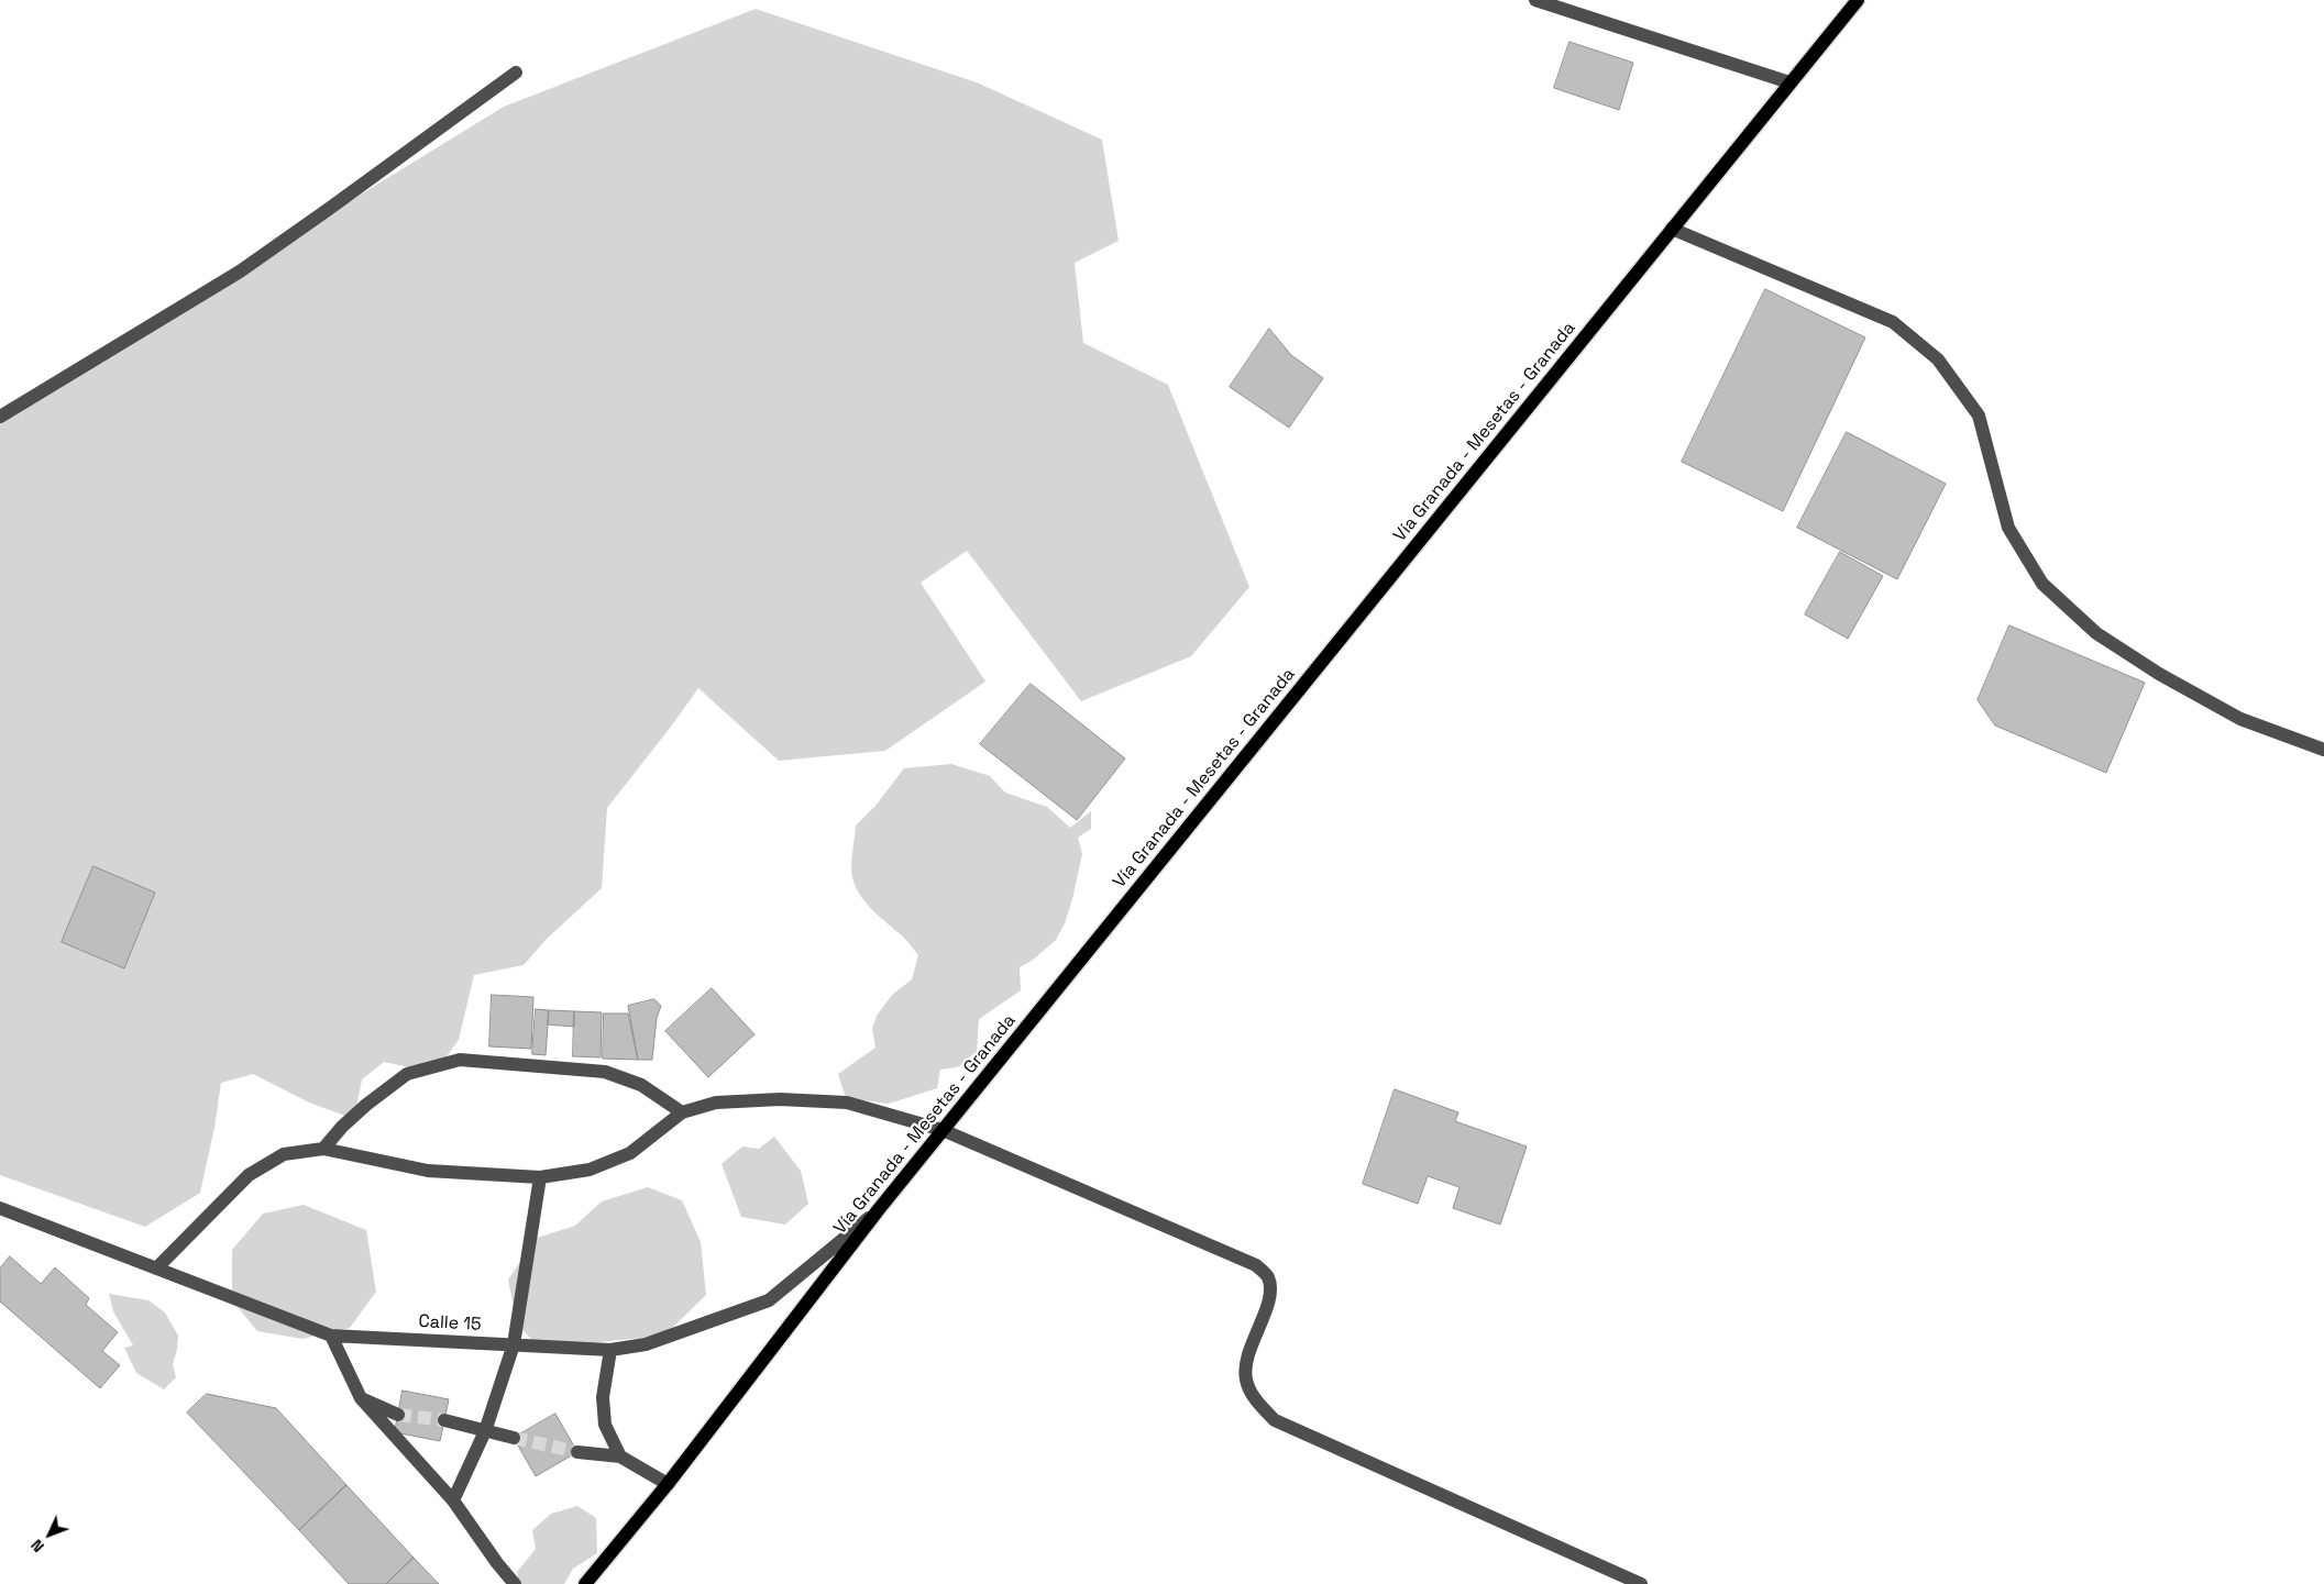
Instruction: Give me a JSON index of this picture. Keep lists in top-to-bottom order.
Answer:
{
  "streets": {
    "main road": ["Vía Granada - Mesetas - Granada"],
    "street": ["Calle 15"]
  },
  "crossings": [
    ["Vía Granada - Mesetas - Granada", "Calle 15"]
  ],
  "north": "bottom left"
}
